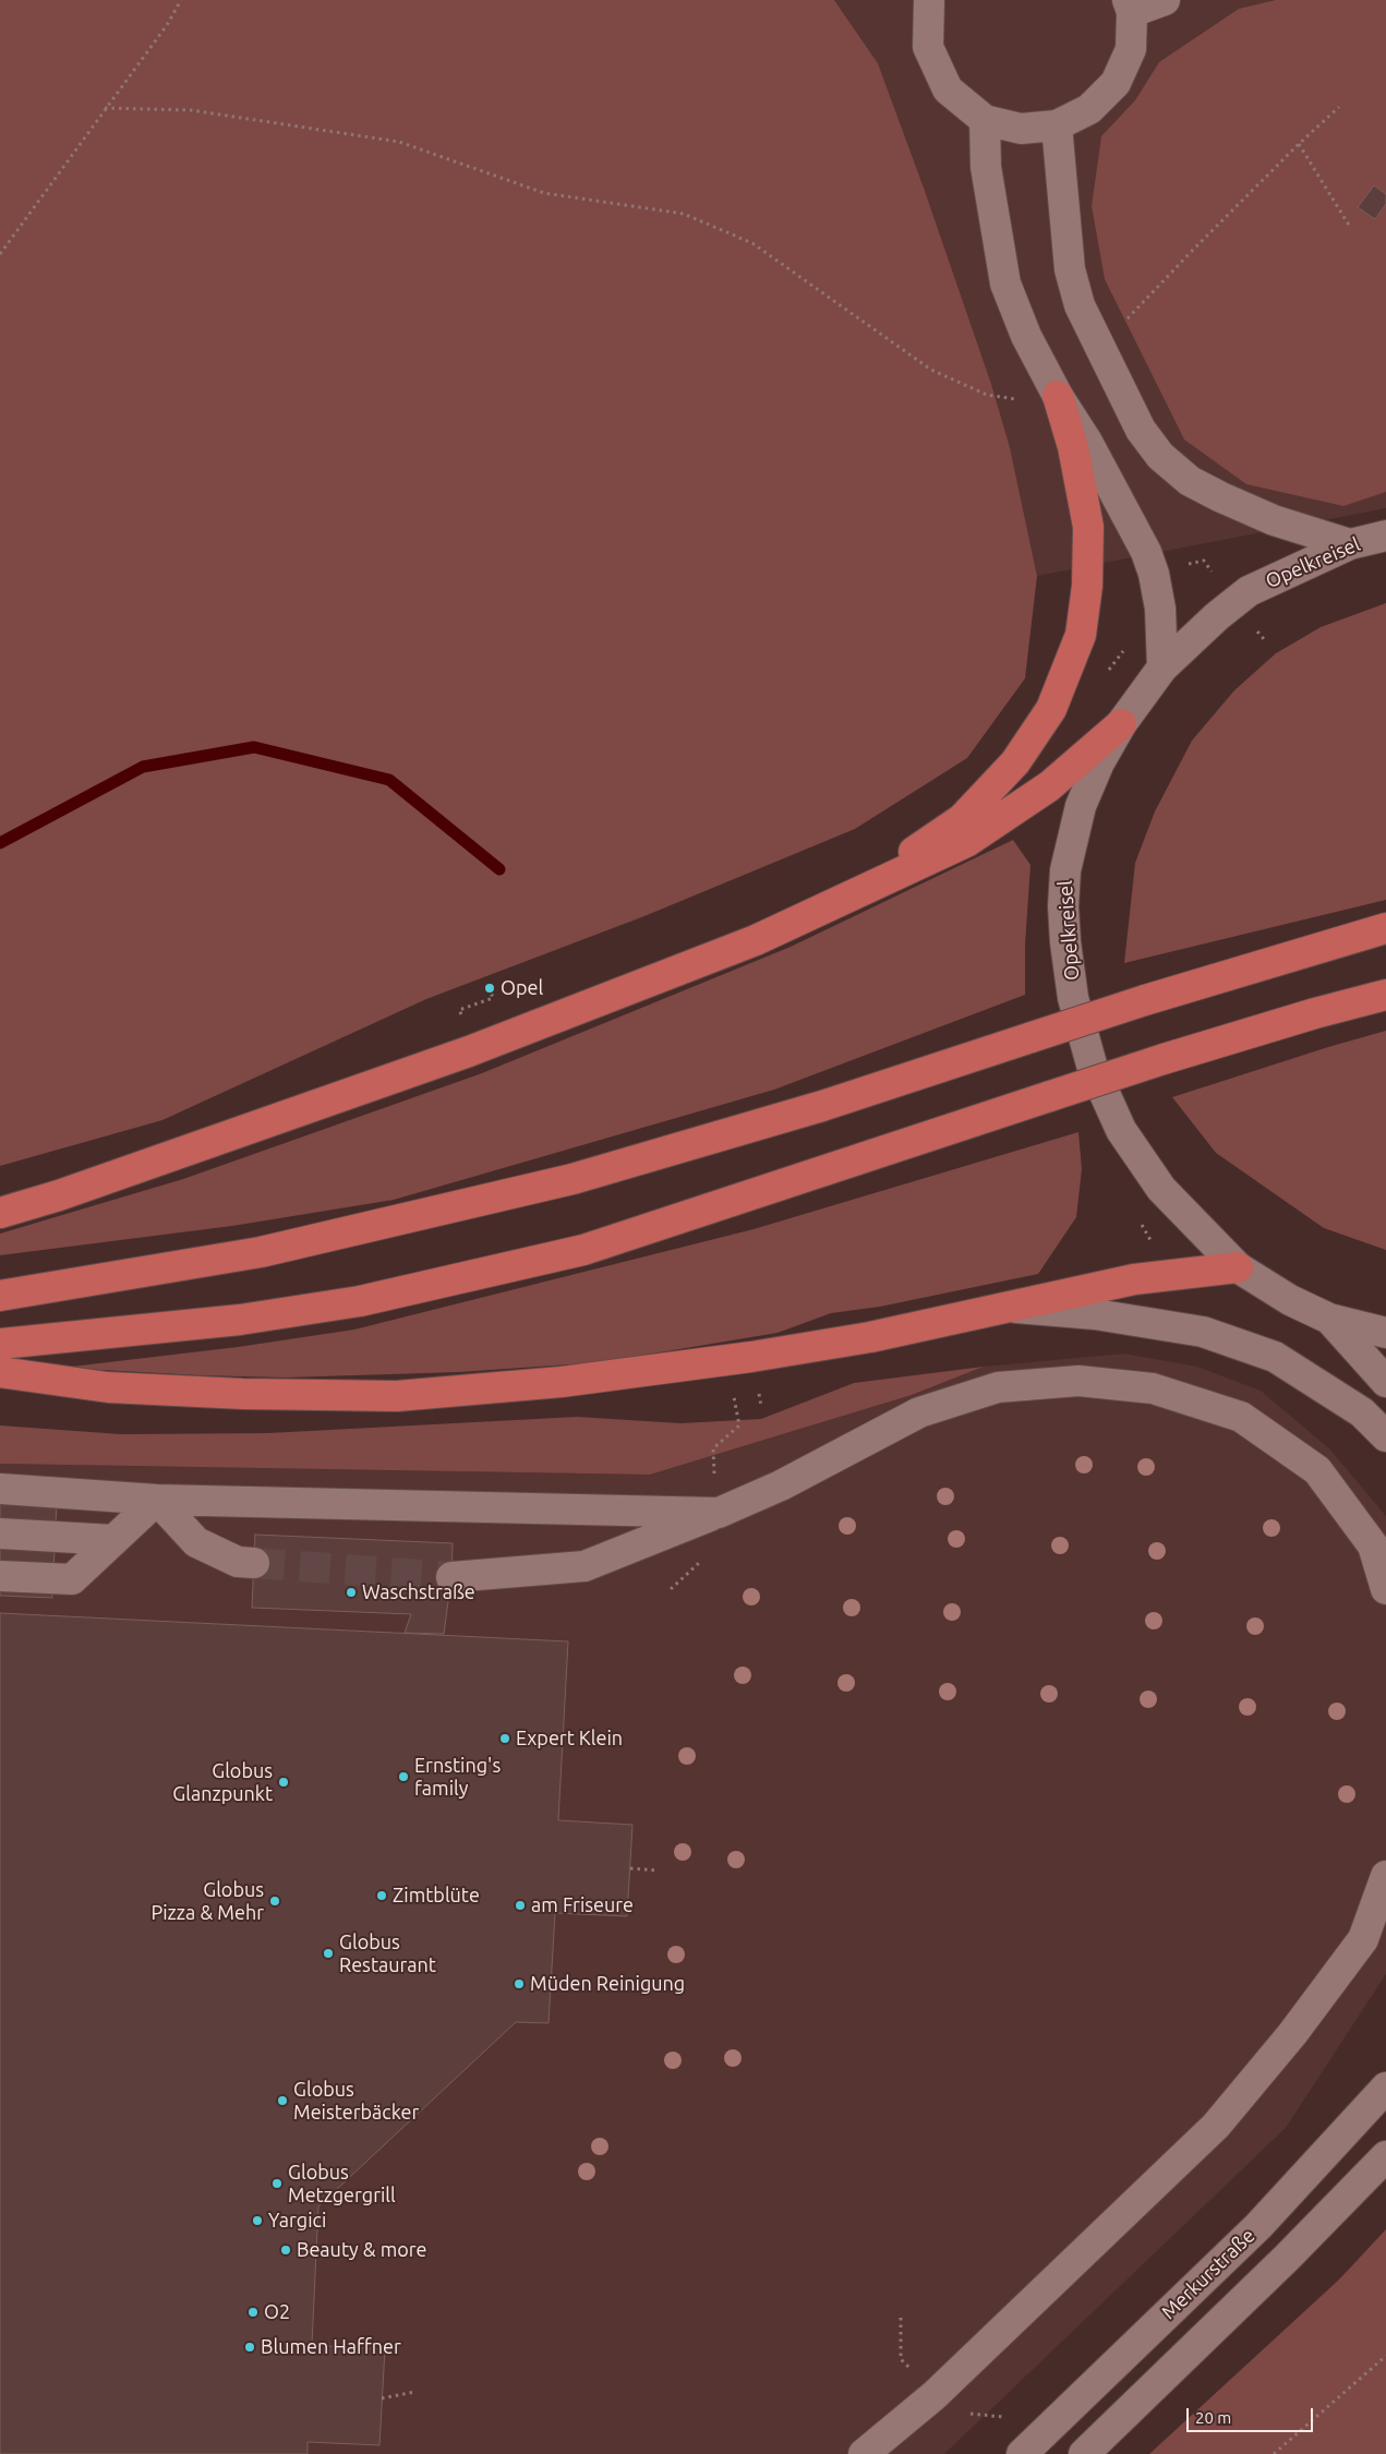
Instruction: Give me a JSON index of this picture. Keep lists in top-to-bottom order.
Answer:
{
  "streets": {
    "street": ["Opelkreisel", "Merkurstraße"]
  },
  "places": [
    "Opel",
    "Waschstraße",
    "Expert Klein",
    "Ernsting's family",
    "Globus Glanzpunkt",
    "Zimtblüte",
    "Globus Pizza & Mehr",
    "am Friseure",
    "Globus Restaurant",
    "Müden Reinigung",
    "Globus Meisterbäcker",
    "Globus Metzgergrill",
    "Yargici",
    "Beauty & more",
    "O2",
    "Blumen Haffner"
  ],
  "scale_bar": "20 m"
}
